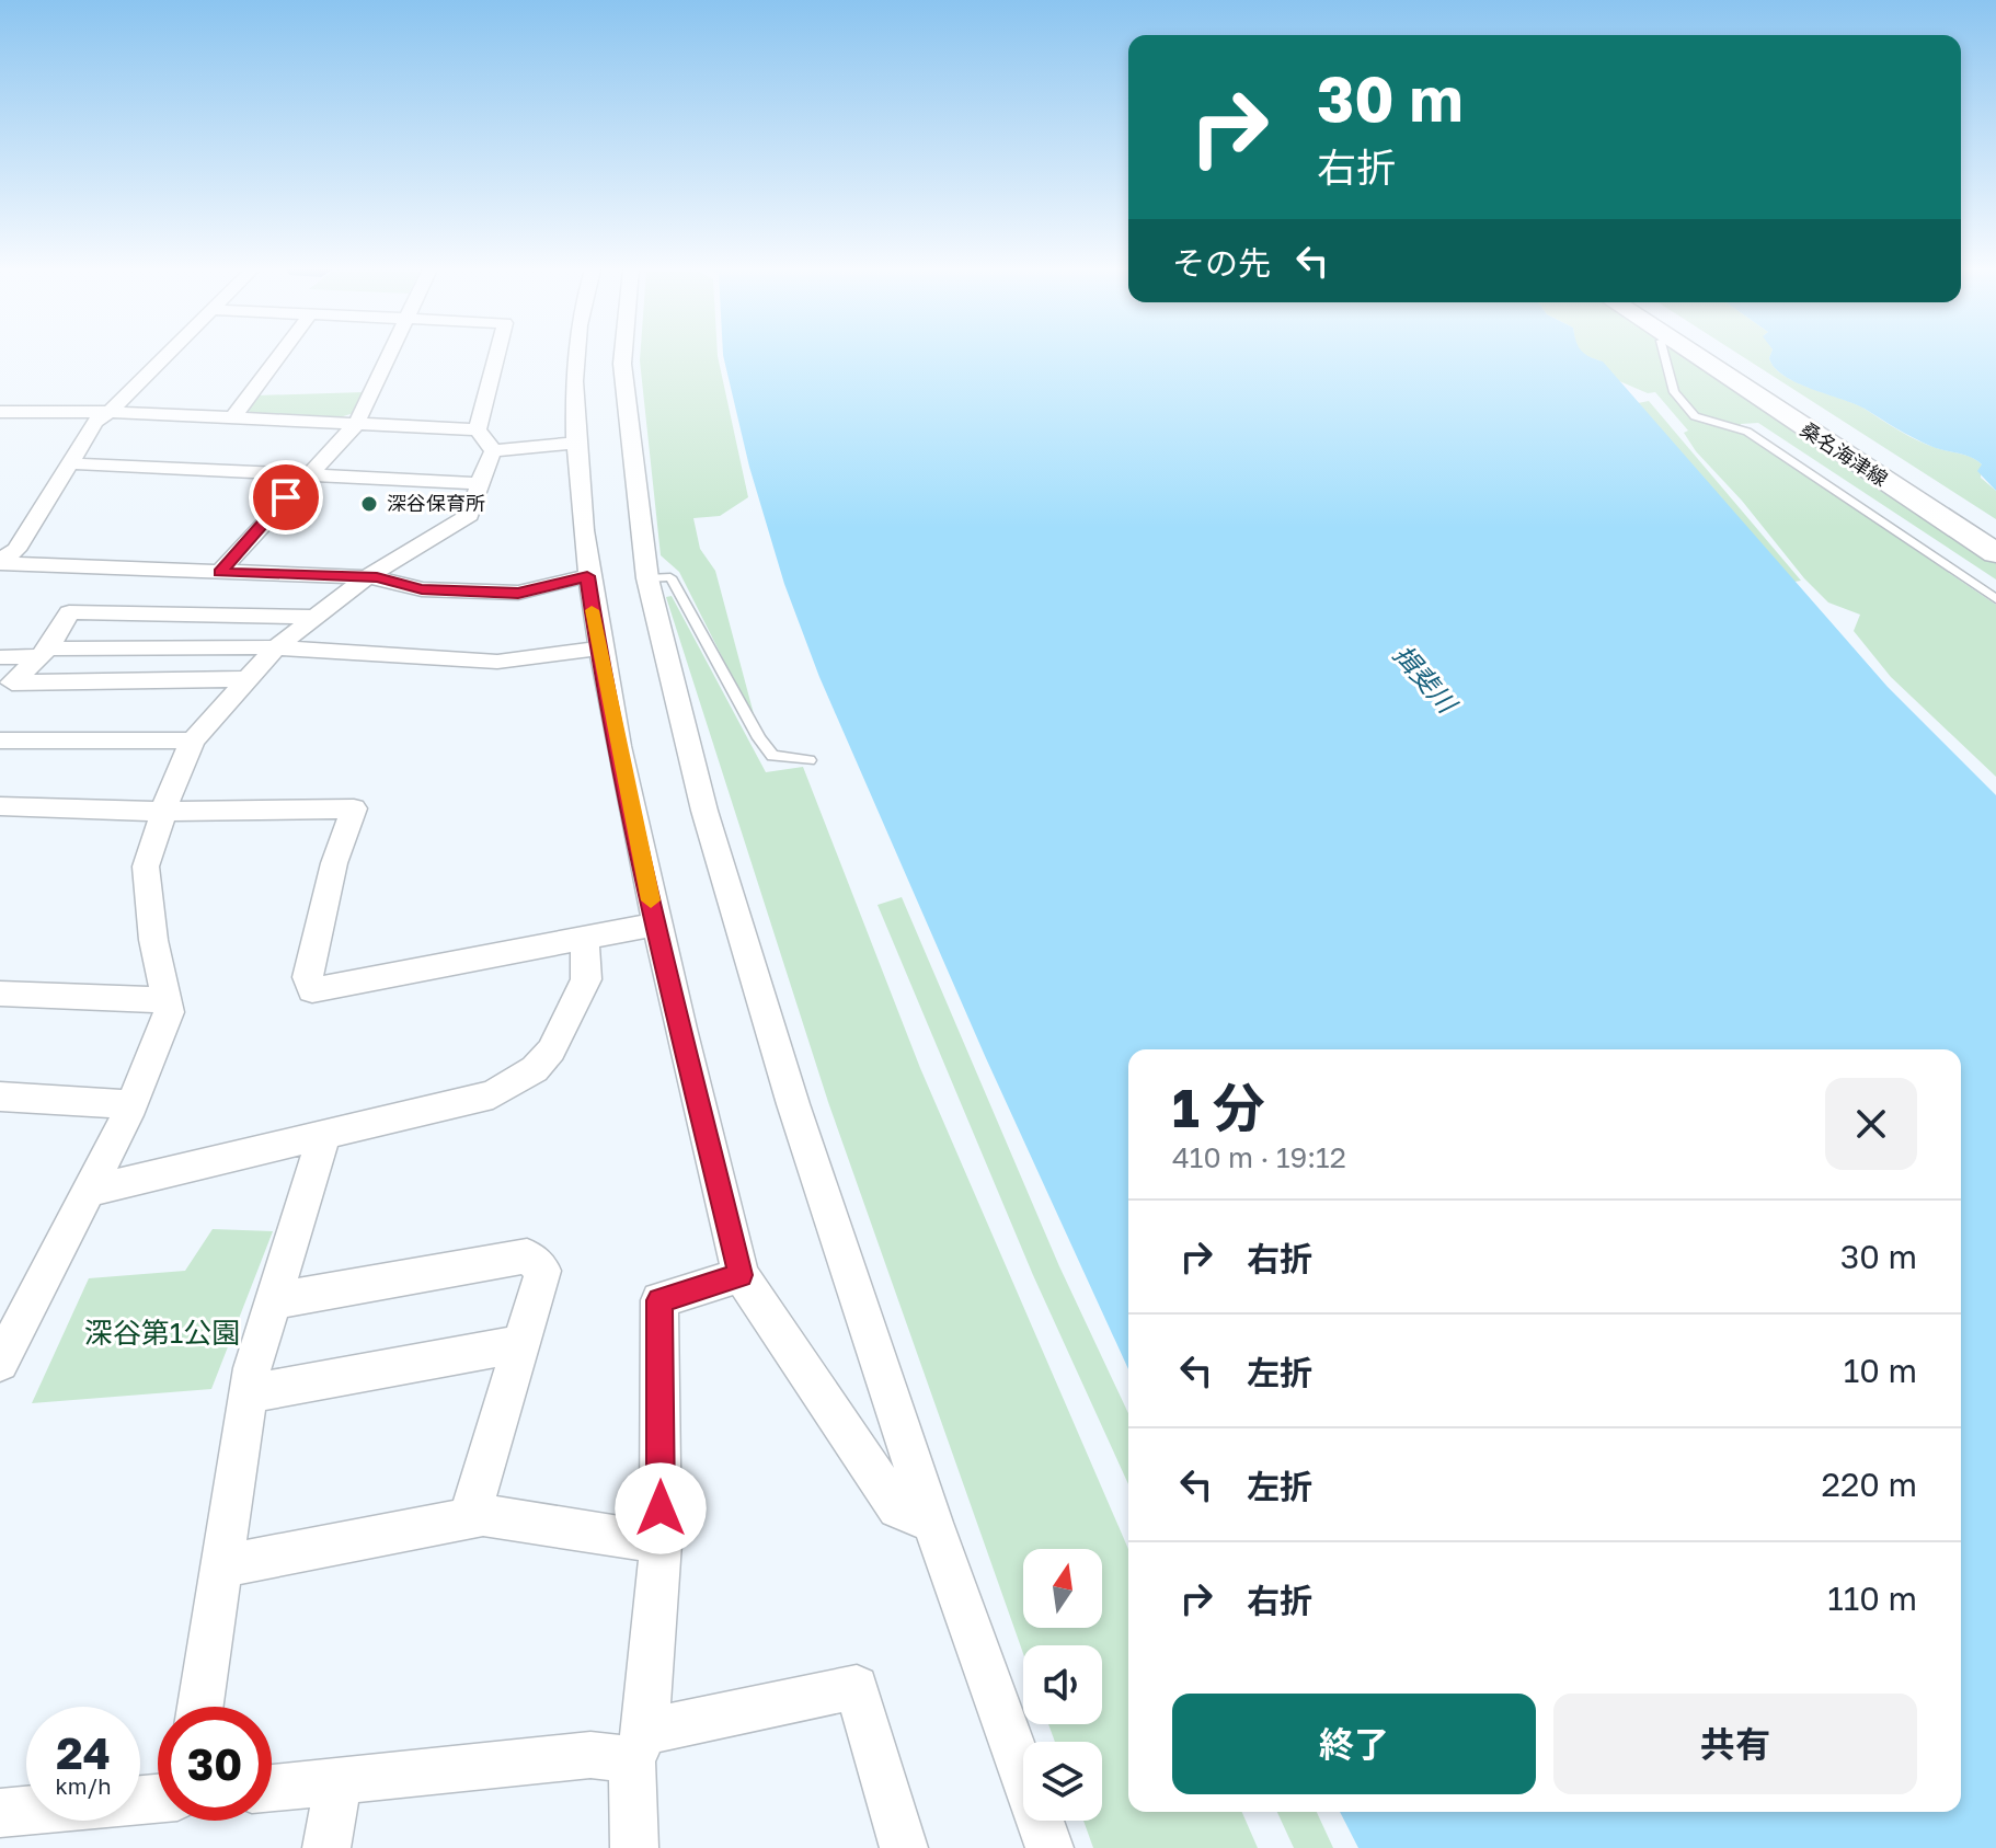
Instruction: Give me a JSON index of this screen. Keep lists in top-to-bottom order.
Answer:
{
  "streets": {
    "main road": ["桑名海津線"]
  },
  "water": ["揖斐川"],
  "parks": ["深谷第1公園"],
  "places": ["深谷保育所"],
  "north": "top",
  "page": {
    "turn": ["30 m", "右折"],
    "then": "その先",
    "heading": ["1 分", "410 m · 19:12"],
    "list": [
      {
        "name": "右折",
        "value": "30 m"
      },
      {
        "name": "左折",
        "value": "10 m"
      },
      {
        "name": "左折",
        "value": "220 m"
      },
      {
        "name": "右折",
        "value": "110 m"
      }
    ],
    "buttons": ["終了", "共有"],
    "speed": "24 km/h",
    "limit": "30"
  }
}
